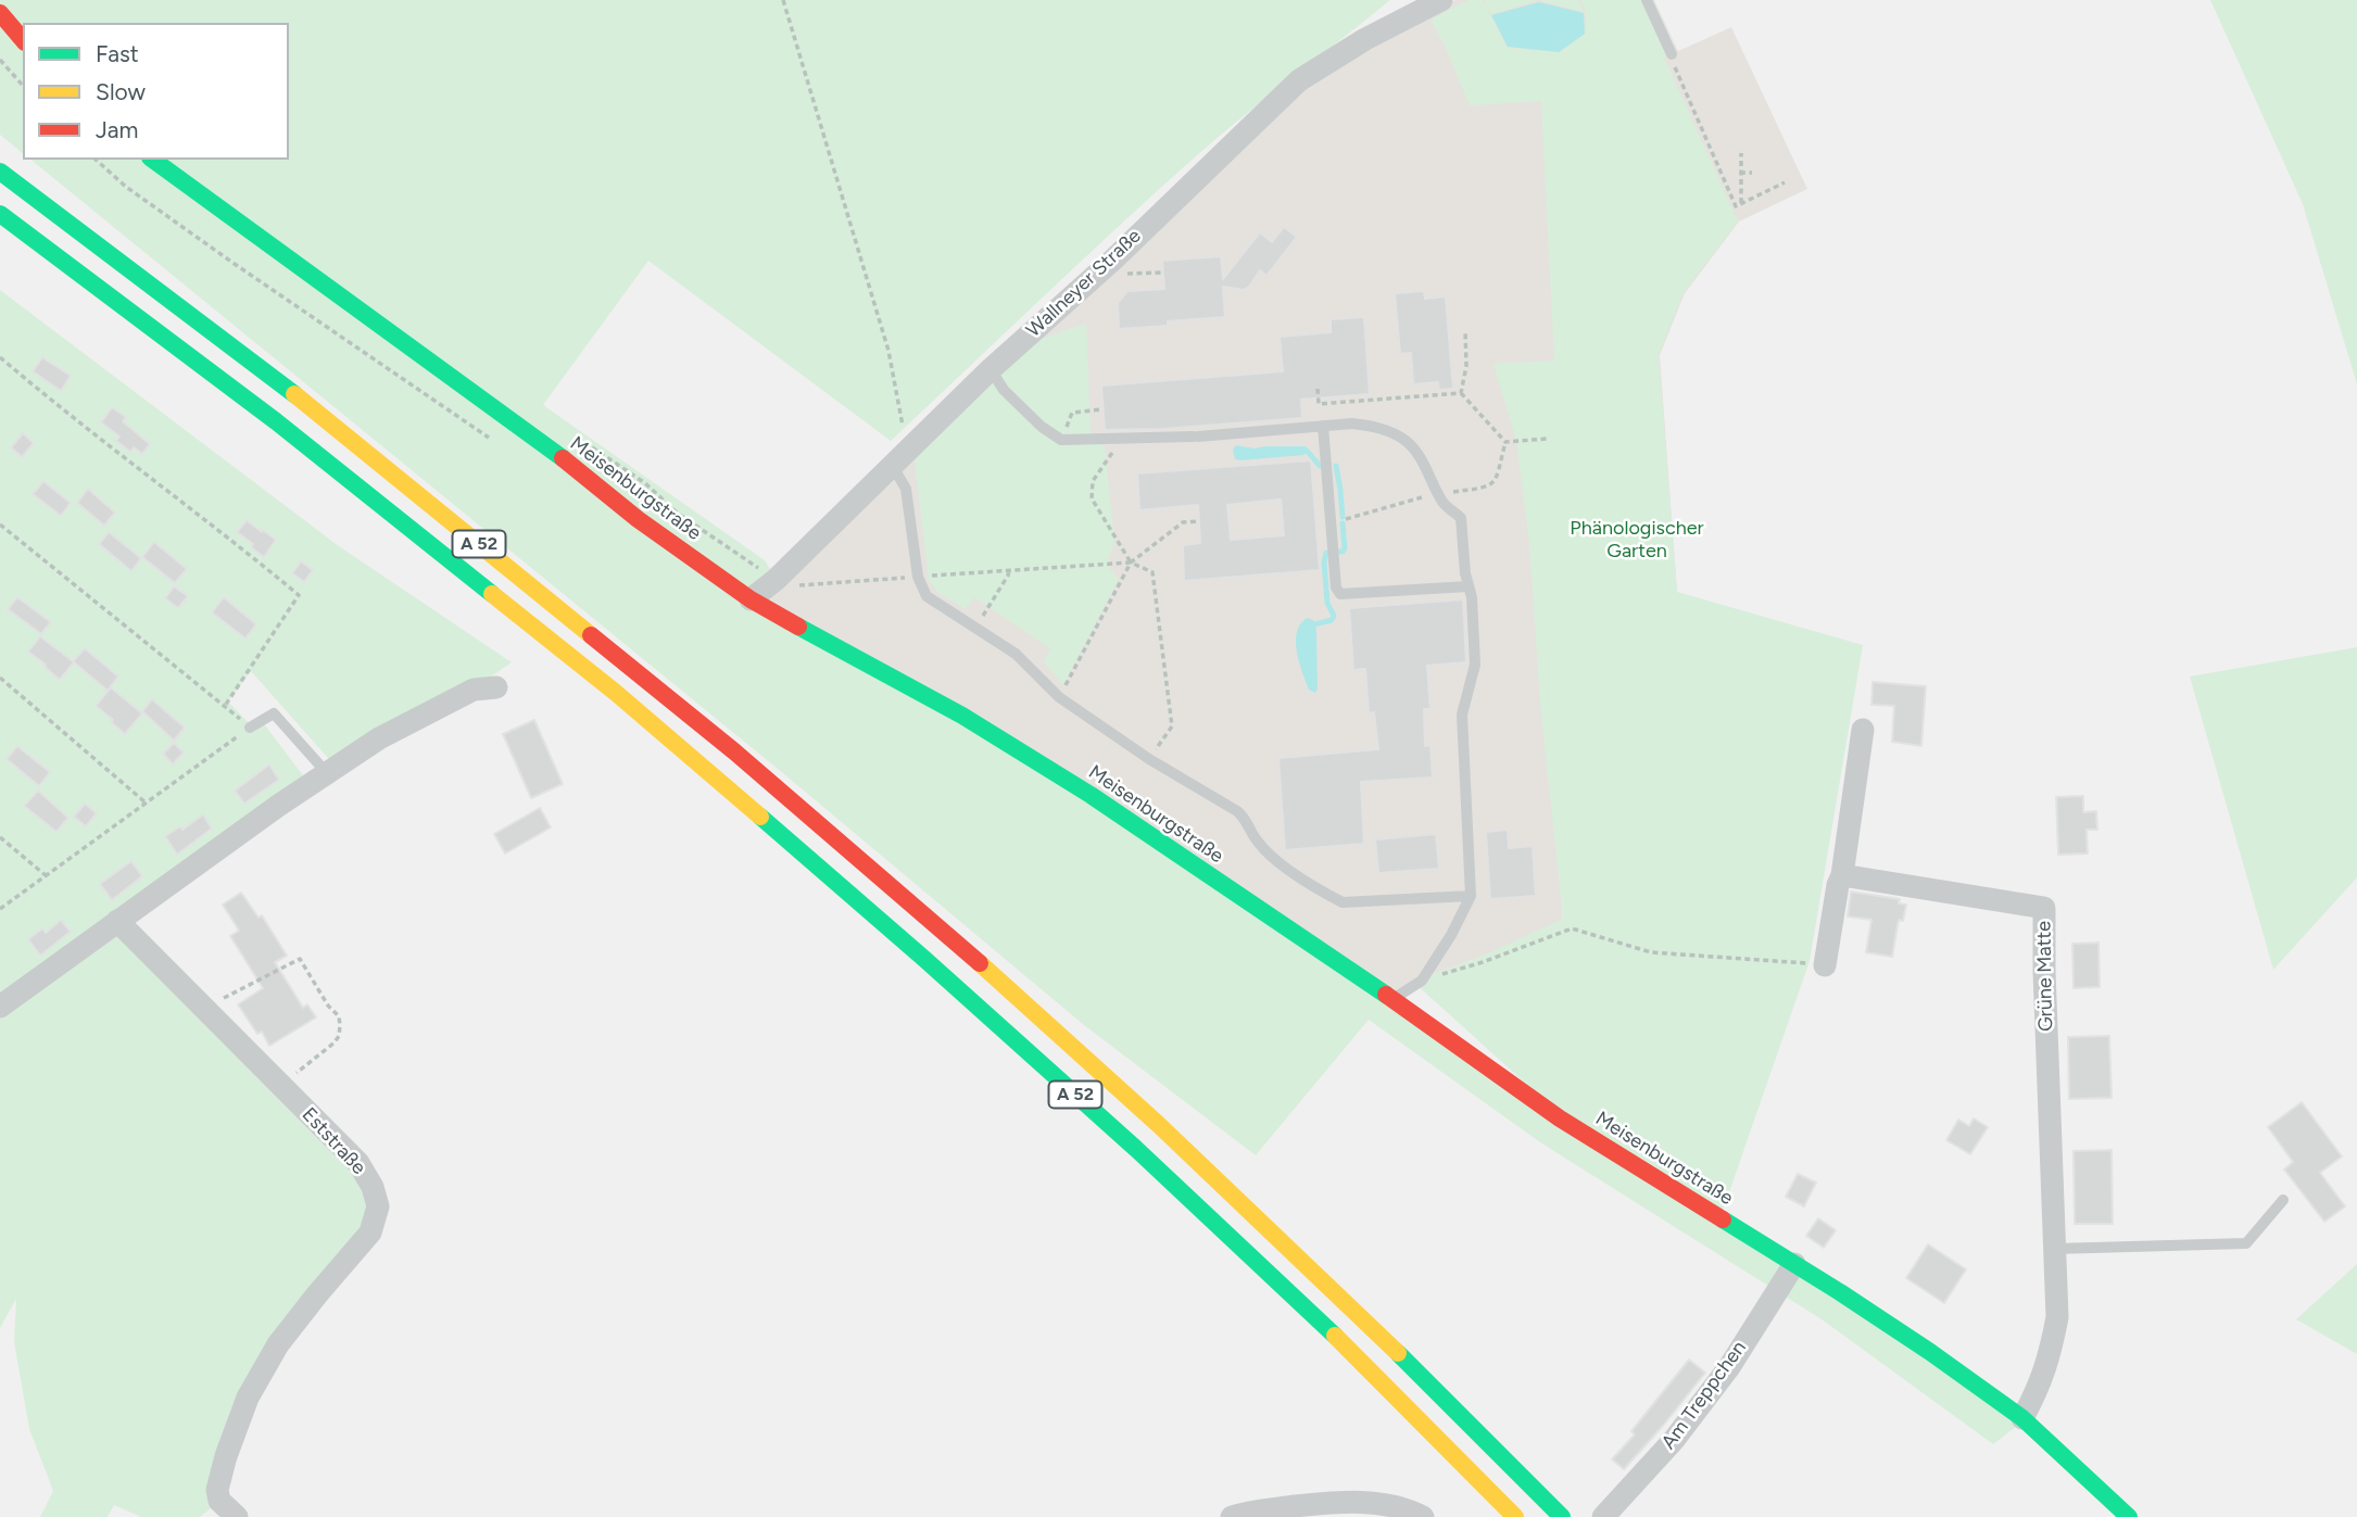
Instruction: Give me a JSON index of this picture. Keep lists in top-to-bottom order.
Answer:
{
  "streets": {
    "main road": ["Meisenburgstraße", "A 52"],
    "street": [
      "Wallneyer Straße",
      "Grüne Matte",
      "Eststraße",
      "Am Treppchen"
    ]
  },
  "crossings": [
    ["Wallneyer Straße", "Meisenburgstraße"],
    ["Meisenburgstraße", "Grüne Matte"],
    ["Meisenburgstraße", "Am Treppchen"]
  ],
  "parks": ["Phänologischer Garten"],
  "legend": ["Fast", "Slow", "Jam"]
}
